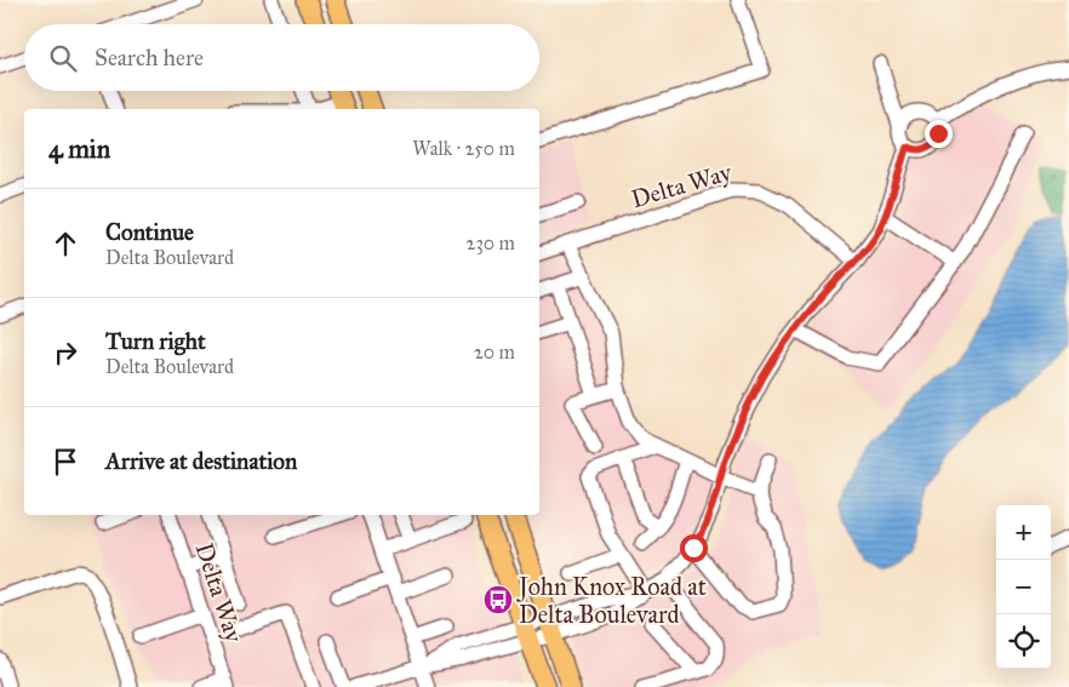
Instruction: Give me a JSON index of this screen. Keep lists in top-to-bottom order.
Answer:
{
  "streets": {
    "street": ["Delta Way"]
  },
  "places": {
    "bus stop": ["John Knox Road at Delta Boulevard"]
  },
  "page": {
    "search": "Search here",
    "heading": ["4 min", "Walk · 250 m"],
    "list": [
      ["Continue", "Delta Boulevard", "230 m"],
      ["Turn right", "Delta Boulevard", "20 m"],
      "Arrive at destination"
    ],
    "map_buttons": ["+", "−"]
  }
}
